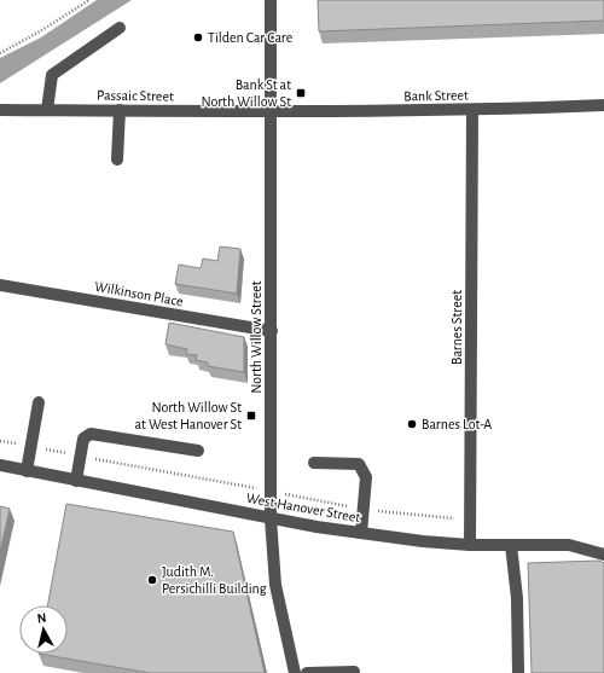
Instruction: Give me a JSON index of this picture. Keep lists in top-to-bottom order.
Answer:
{
  "streets": {
    "street": [
      "Passaic Street",
      "Bank Street",
      "Wilkinson Place",
      "Barnes Street",
      "North Willow Street",
      "West Hanover Street"
    ]
  },
  "crossings": [
    ["Passaic Street", "Bank Street"],
    ["Passaic Street", "North Willow Street"],
    ["Bank Street", "Barnes Street"],
    ["Bank Street", "North Willow Street"],
    ["Wilkinson Place", "North Willow Street"],
    ["Barnes Street", "West Hanover Street"],
    ["North Willow Street", "West Hanover Street"]
  ],
  "places": {
    "other": ["Tilden Car Care", "Barnes Lot-A", "Judith M. Persichilli Building"],
    "transit": ["Bank St at North Willow St", "North Willow St at West Hanover St"]
  },
  "north": "top"
}
